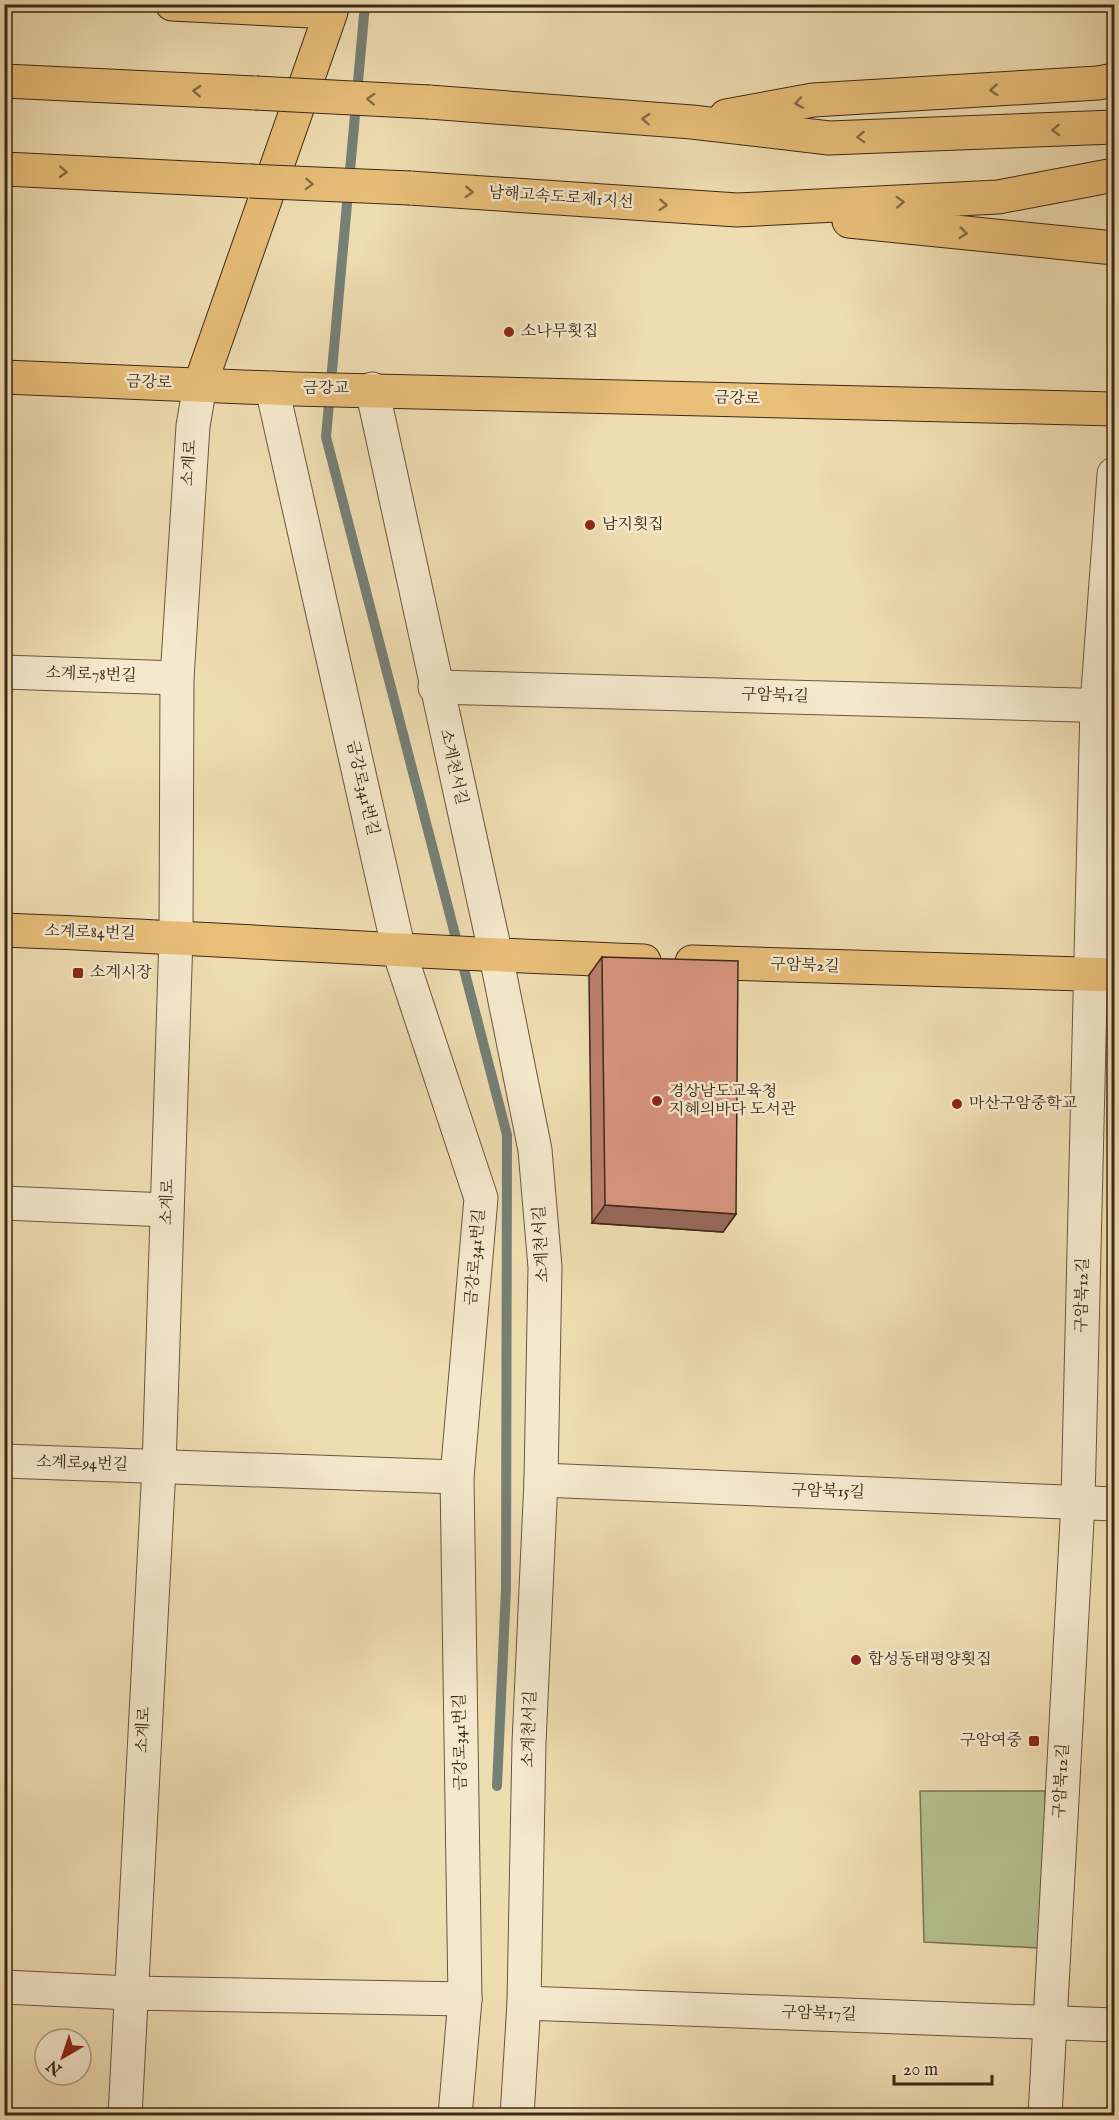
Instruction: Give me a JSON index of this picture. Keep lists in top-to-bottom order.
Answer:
{
  "streets": {
    "main road": [
      "남해고속도로제1지선",
      "금강로",
      "금강교",
      "소계로",
      "소계로84번길",
      "구암북2길"
    ],
    "street": [
      "소계로78번길",
      "구암북1길",
      "소계천서길",
      "금강로341번길",
      "구암북12길",
      "소계로94번길",
      "구암북15길",
      "구암북17길"
    ]
  },
  "crossings": [
    ["금강로", "금강교"],
    ["금강로", "소계로"],
    ["금강로", "소계천서길"],
    ["금강로", "금강로341번길"],
    ["금강교", "소계천서길"],
    ["금강교", "금강로341번길"],
    ["소계로", "소계로78번길"],
    ["소계로", "소계로84번길"],
    ["소계로", "소계로94번길"],
    ["구암북1길", "소계천서길"],
    ["구암북1길", "구암북12길"],
    ["소계천서길", "구암북2길"],
    ["소계천서길", "구암북15길"],
    ["소계천서길", "구암북17길"],
    ["금강로341번길", "구암북2길"],
    ["구암북2길", "구암북12길"],
    ["구암북12길", "구암북15길"],
    ["구암북12길", "구암북17길"]
  ],
  "places": {
    "other": [
      "소나무횟집",
      "남지횟집",
      "경상남도교육청 지혜의바다 도서관",
      "마산구암중학교",
      "합성동태평양횟집"
    ],
    "transit": ["소계시장", "구암여중"]
  },
  "scale_bar": "20 m",
  "north": "bottom left"
}
